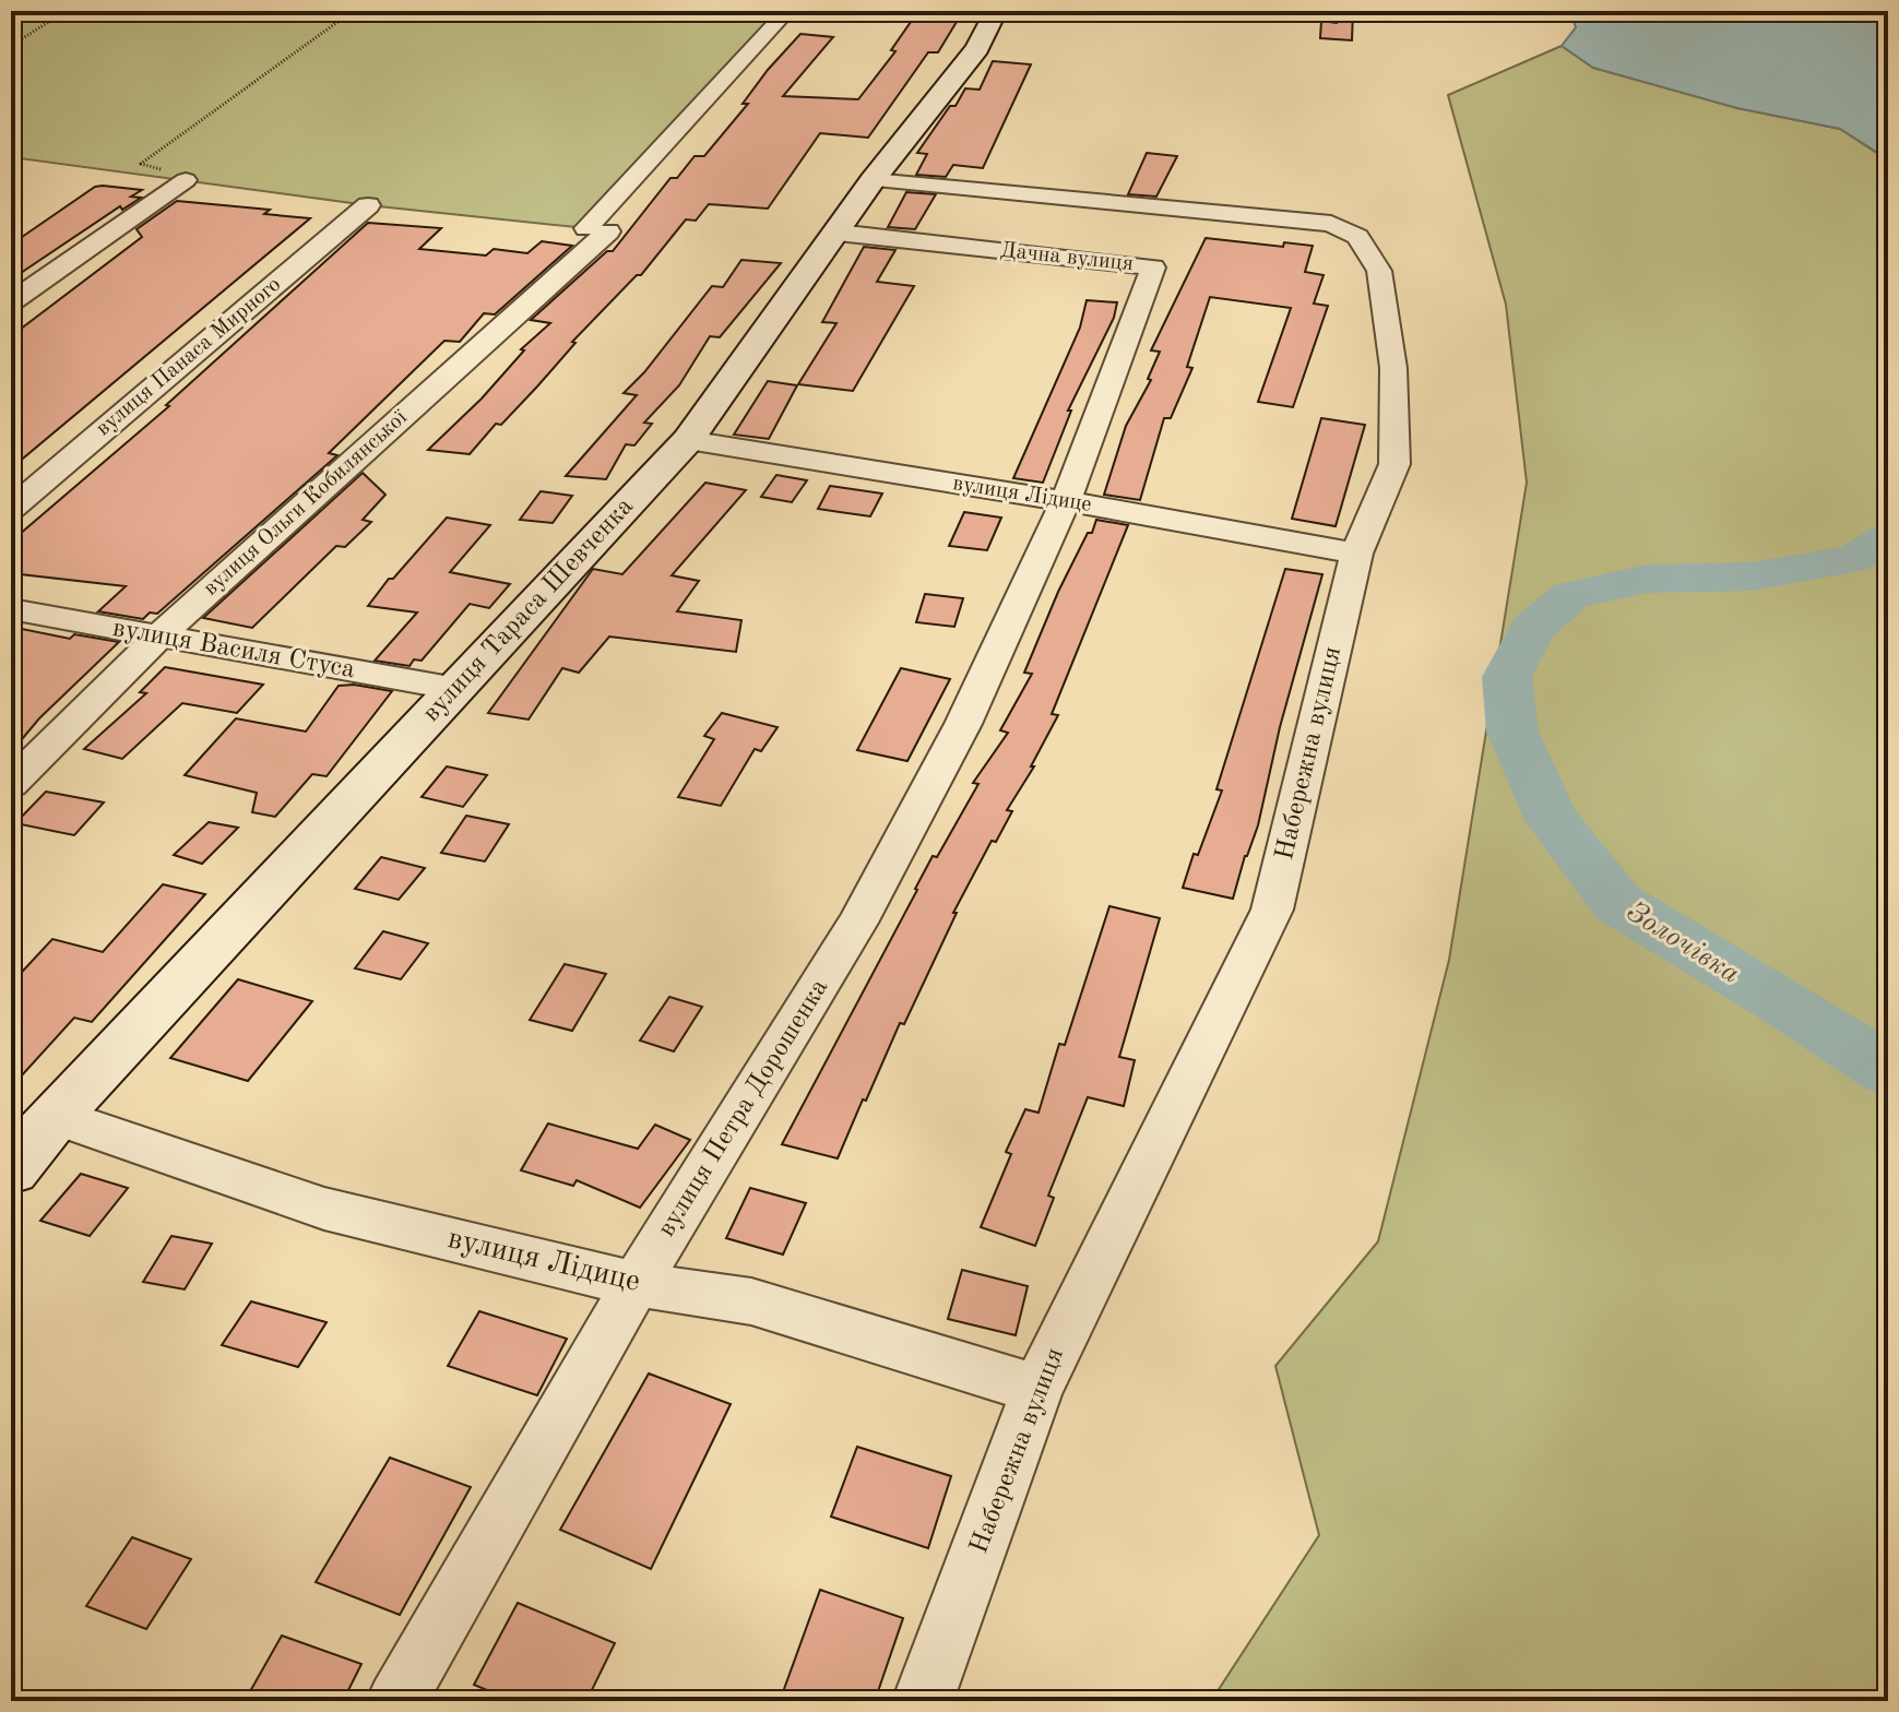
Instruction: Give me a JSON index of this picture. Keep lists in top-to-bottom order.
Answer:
{
  "streets": {
    "main road": ["вулиця Тараса Шевченка"],
    "street": [
      "Дачна вулиця",
      "вулиця Панаса Мирного",
      "вулиця Лідице",
      "вулиця Ольги Кобилянської",
      "вулиця Василя Стуса",
      "Набережна вулиця",
      "вулиця Петра Дорошенка"
    ]
  },
  "crossings": [
    ["Дачна вулиця", "вулиця Лідице"],
    ["Дачна вулиця", "вулиця Тараса Шевченка"],
    ["Дачна вулиця", "вулиця Петра Дорошенка"],
    ["вулиця Лідице", "вулиця Тараса Шевченка"],
    ["вулиця Лідице", "Набережна вулиця"],
    ["вулиця Лідице", "вулиця Петра Дорошенка"],
    ["вулиця Ольги Кобилянської", "вулиця Василя Стуса"],
    ["вулиця Тараса Шевченка", "вулиця Василя Стуса"],
    ["вулиця Тараса Шевченка", "Набережна вулиця"]
  ],
  "water": ["Золочівка"]
}
